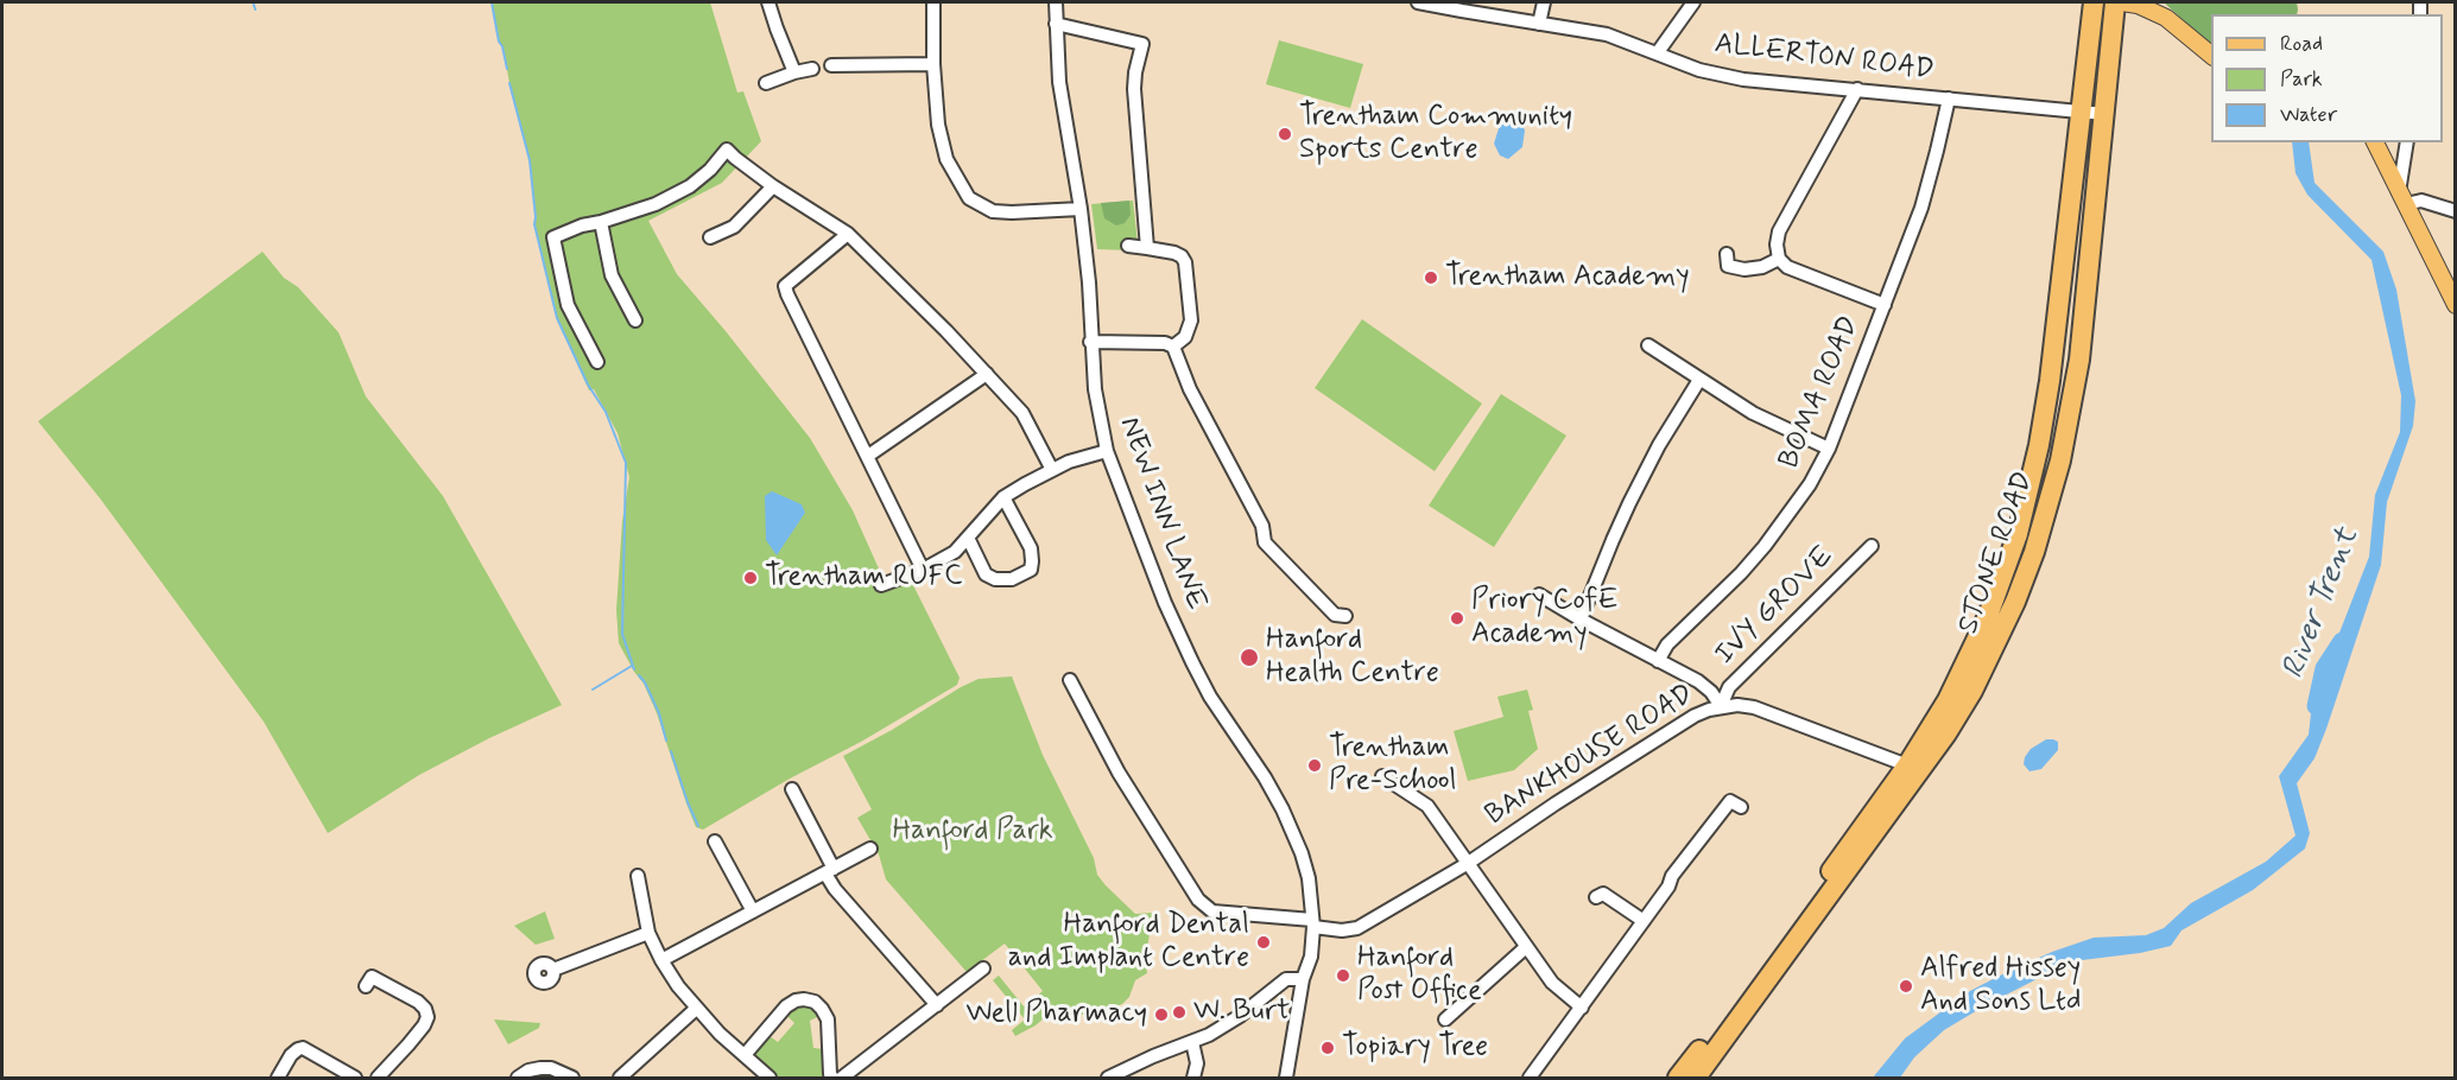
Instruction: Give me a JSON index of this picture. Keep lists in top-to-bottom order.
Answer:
{
  "streets": {
    "highway": ["STONE ROAD"],
    "street": [
      "ALLERTON ROAD",
      "BOMA ROAD",
      "NEW INN LANE",
      "IVY GROVE",
      "BANKHOUSE ROAD"
    ]
  },
  "crossings": [
    ["ALLERTON ROAD", "BOMA ROAD"],
    ["ALLERTON ROAD", "STONE ROAD"],
    ["NEW INN LANE", "BANKHOUSE ROAD"],
    ["STONE ROAD", "BANKHOUSE ROAD"],
    ["IVY GROVE", "BANKHOUSE ROAD"]
  ],
  "water": ["River Trent"],
  "parks": ["Hanford Park"],
  "places": [
    "Trentham Community Sports Centre",
    "Trentham Academy",
    "Trentham RUFC",
    "Priory CofE Academy",
    "Hanford Health Centre",
    "Trentham Pre-School",
    "Hanford Dental and Implant Centre",
    "Hanford Post Office",
    "Alfred Hissey And Sons Ltd",
    "W. Burt",
    "Well Pharmacy",
    "Topiary Tree"
  ],
  "legend": ["Road", "Park", "Water"]
}
